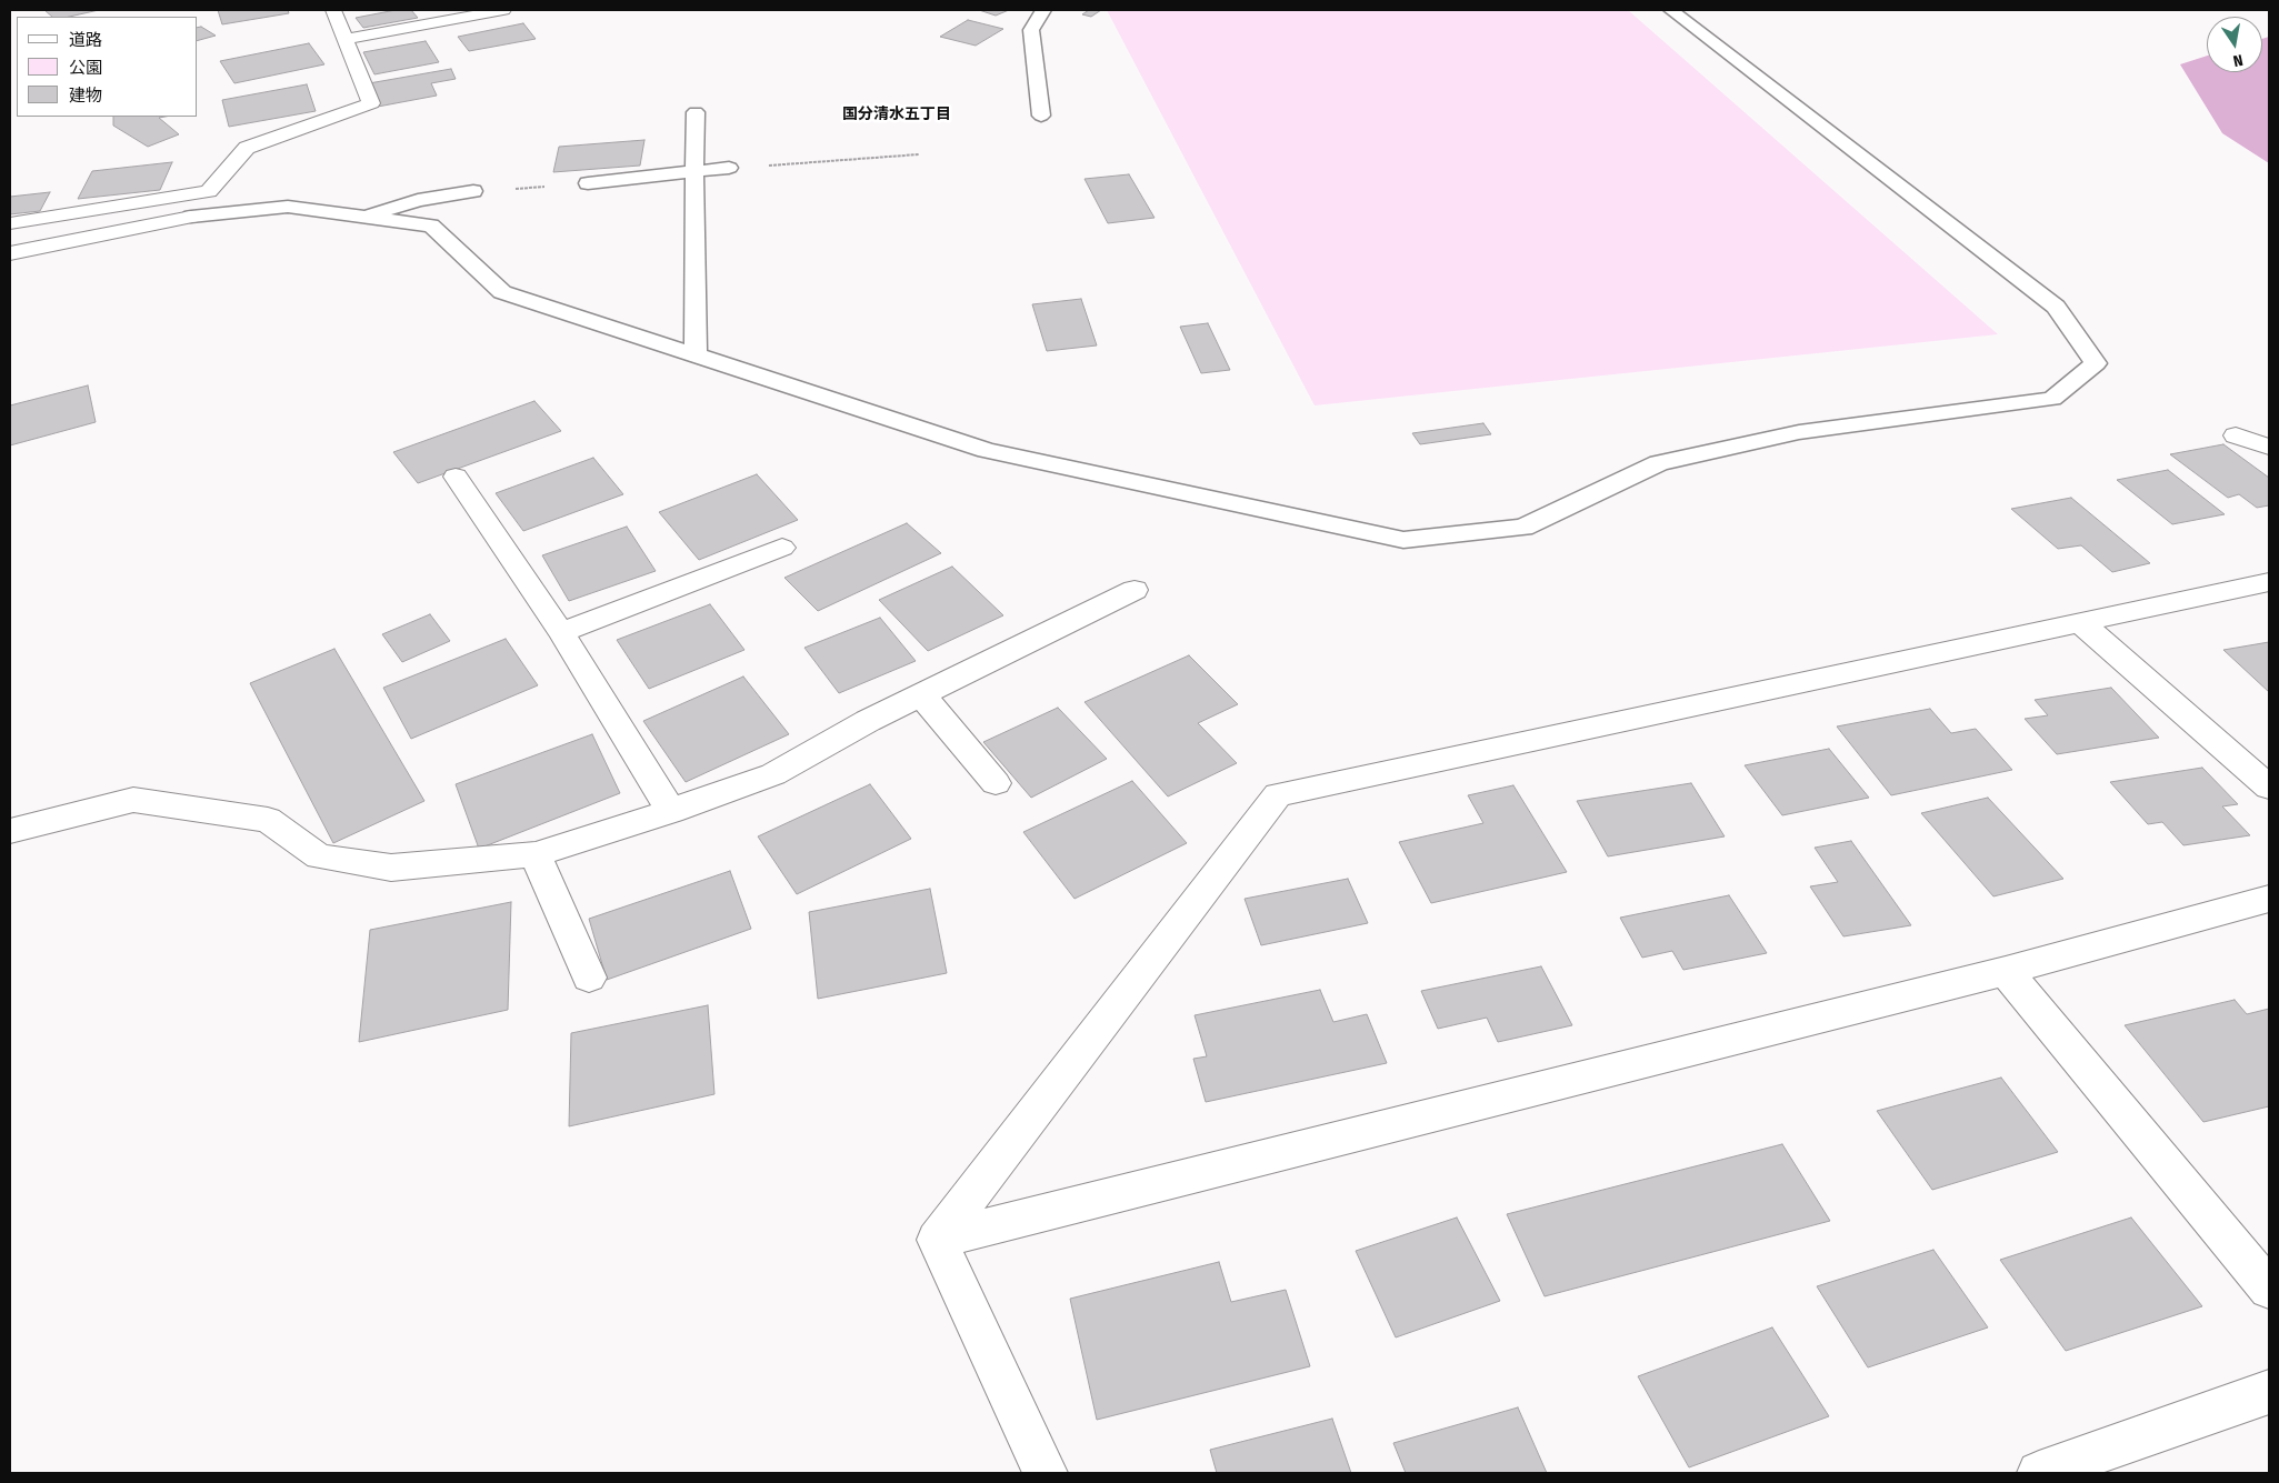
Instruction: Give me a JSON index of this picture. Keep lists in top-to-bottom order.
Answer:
{
  "districts": ["国分清水五丁目"],
  "legend": ["道路", "公園", "建物"],
  "north": "bottom"
}
